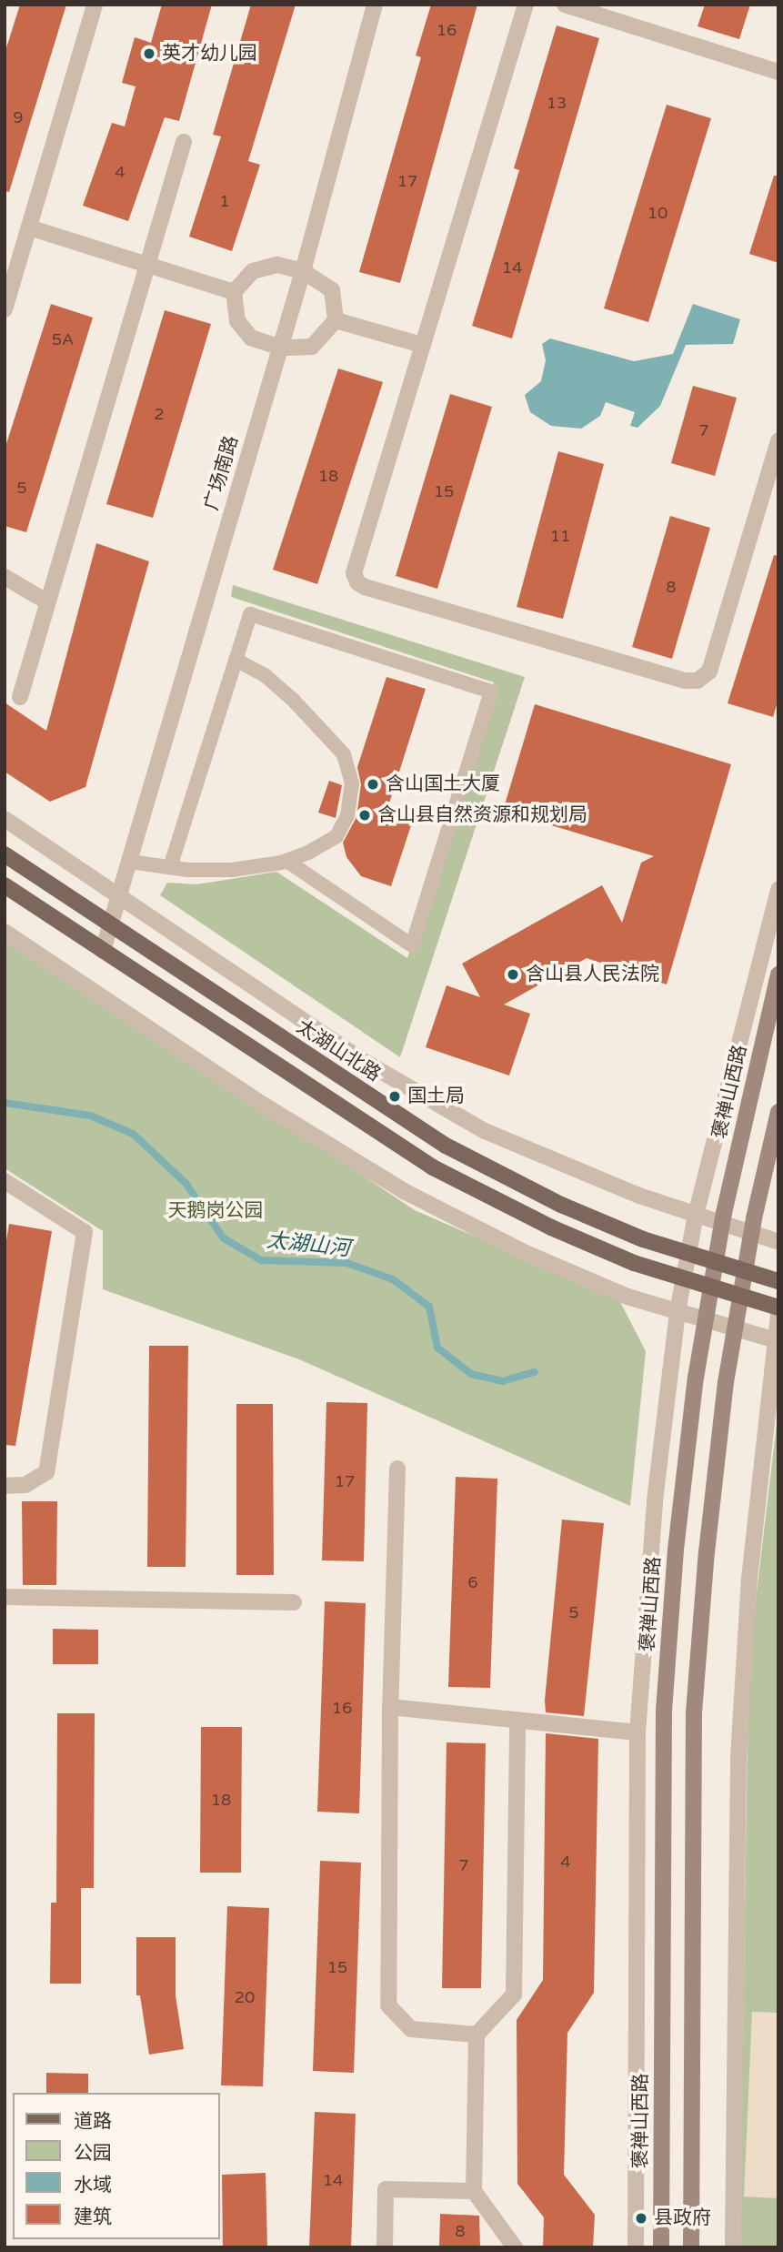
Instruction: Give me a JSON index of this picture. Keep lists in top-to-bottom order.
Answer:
{
  "streets": {
    "main road": ["太湖山北路", "褒禅山西路"],
    "street": ["广场南路"]
  },
  "crossings": [
    ["广场南路", "太湖山北路"],
    ["太湖山北路", "褒禅山西路"]
  ],
  "water": ["太湖山河"],
  "parks": ["天鹅岗公园"],
  "places": [
    "英才幼儿园",
    "含山国土大厦",
    "含山县自然资源和规划局",
    "含山县人民法院",
    "国土局",
    "县政府"
  ],
  "house_numbers": [
    "16",
    "13",
    "9",
    "4",
    "17",
    "1",
    "10",
    "14",
    "5A",
    "2",
    "7",
    "18",
    "5",
    "15",
    "11",
    "8",
    "17",
    "6",
    "5",
    "16",
    "18",
    "4",
    "7",
    "15",
    "20",
    "14",
    "8"
  ],
  "legend": [
    "道路",
    "公园",
    "水域",
    "建筑"
  ]
}
